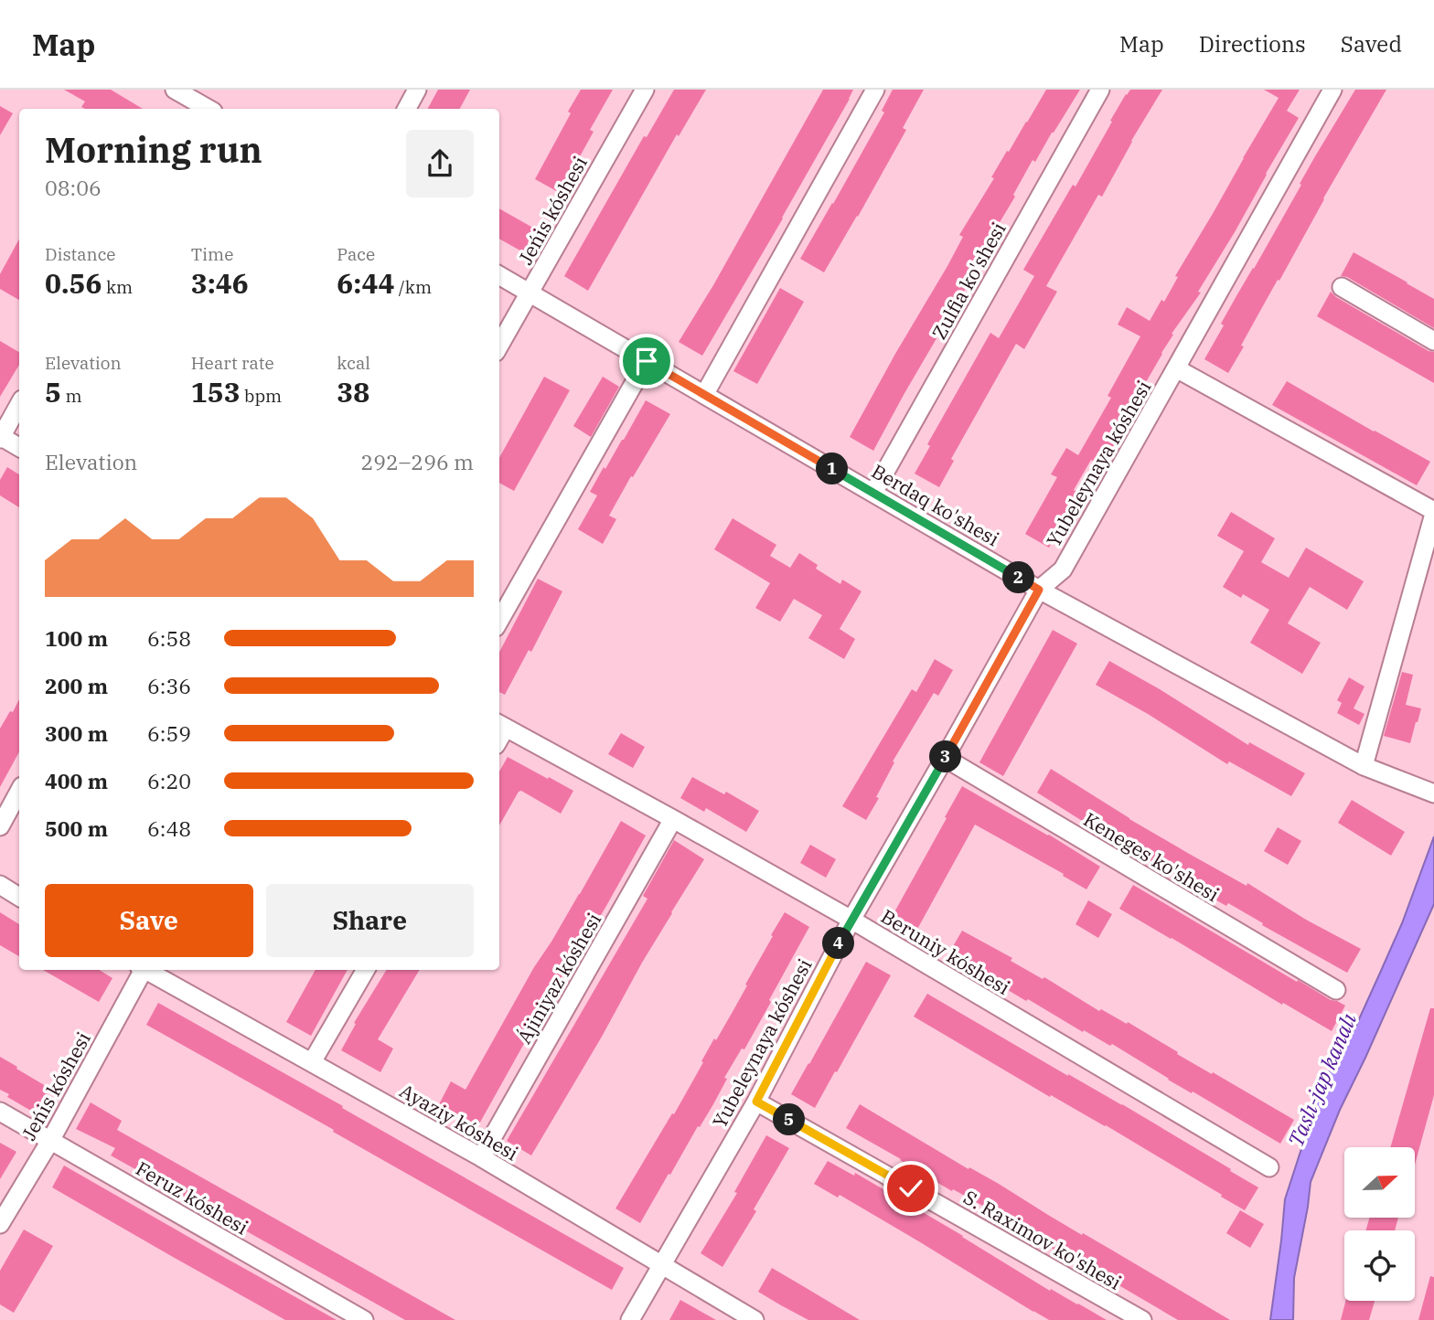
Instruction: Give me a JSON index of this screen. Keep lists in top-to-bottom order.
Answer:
{
  "streets": {
    "street": [
      "Jeńis kóshesi",
      "Zulfia ko'shesi",
      "Yubeleynaya kóshesi",
      "Berdaq ko'shesi",
      "Keneges ko'shesi",
      "Beruniy kóshesi",
      "Ájiniyaz kóshesi",
      "Ayaziy kóshesi",
      "Feruz kóshesi",
      "S. Raximov ko'shesi"
    ]
  },
  "crossings": [
    ["Jeńis kóshesi", "Berdaq ko'shesi"],
    ["Jeńis kóshesi", "Feruz kóshesi"],
    ["Zulfia ko'shesi", "Berdaq ko'shesi"],
    ["Yubeleynaya kóshesi", "Berdaq ko'shesi"],
    ["Yubeleynaya kóshesi", "Keneges ko'shesi"],
    ["Yubeleynaya kóshesi", "Beruniy kóshesi"],
    ["Yubeleynaya kóshesi", "Ayaziy kóshesi"],
    ["Yubeleynaya kóshesi", "S. Raximov ko'shesi"],
    ["Beruniy kóshesi", "Ájiniyaz kóshesi"],
    ["Ájiniyaz kóshesi", "Ayaziy kóshesi"]
  ],
  "water": ["Taslı-jap kanalı"],
  "north": "right",
  "page": {
    "header": "Map",
    "nav": ["Map", "Directions", "Saved"],
    "heading": ["Morning run", "08:06"],
    "stats": [
      ["Distance", "0.56 km"],
      ["Time", "3:46"],
      ["Pace", "6:44 /km"],
      ["Elevation", "5 m"],
      ["Heart rate", "153 bpm"],
      ["kcal", "38"]
    ],
    "chart": ["Elevation", "292–296 m"],
    "pins": [
      "1",
      "2",
      "3",
      "4",
      "5"
    ],
    "list": [
      {
        "name": "100 m",
        "note": "6:58"
      },
      {
        "name": "200 m",
        "note": "6:36"
      },
      {
        "name": "300 m",
        "note": "6:59"
      },
      {
        "name": "400 m",
        "note": "6:20"
      },
      {
        "name": "500 m",
        "note": "6:48"
      }
    ],
    "buttons": ["Save", "Share"]
  }
}
